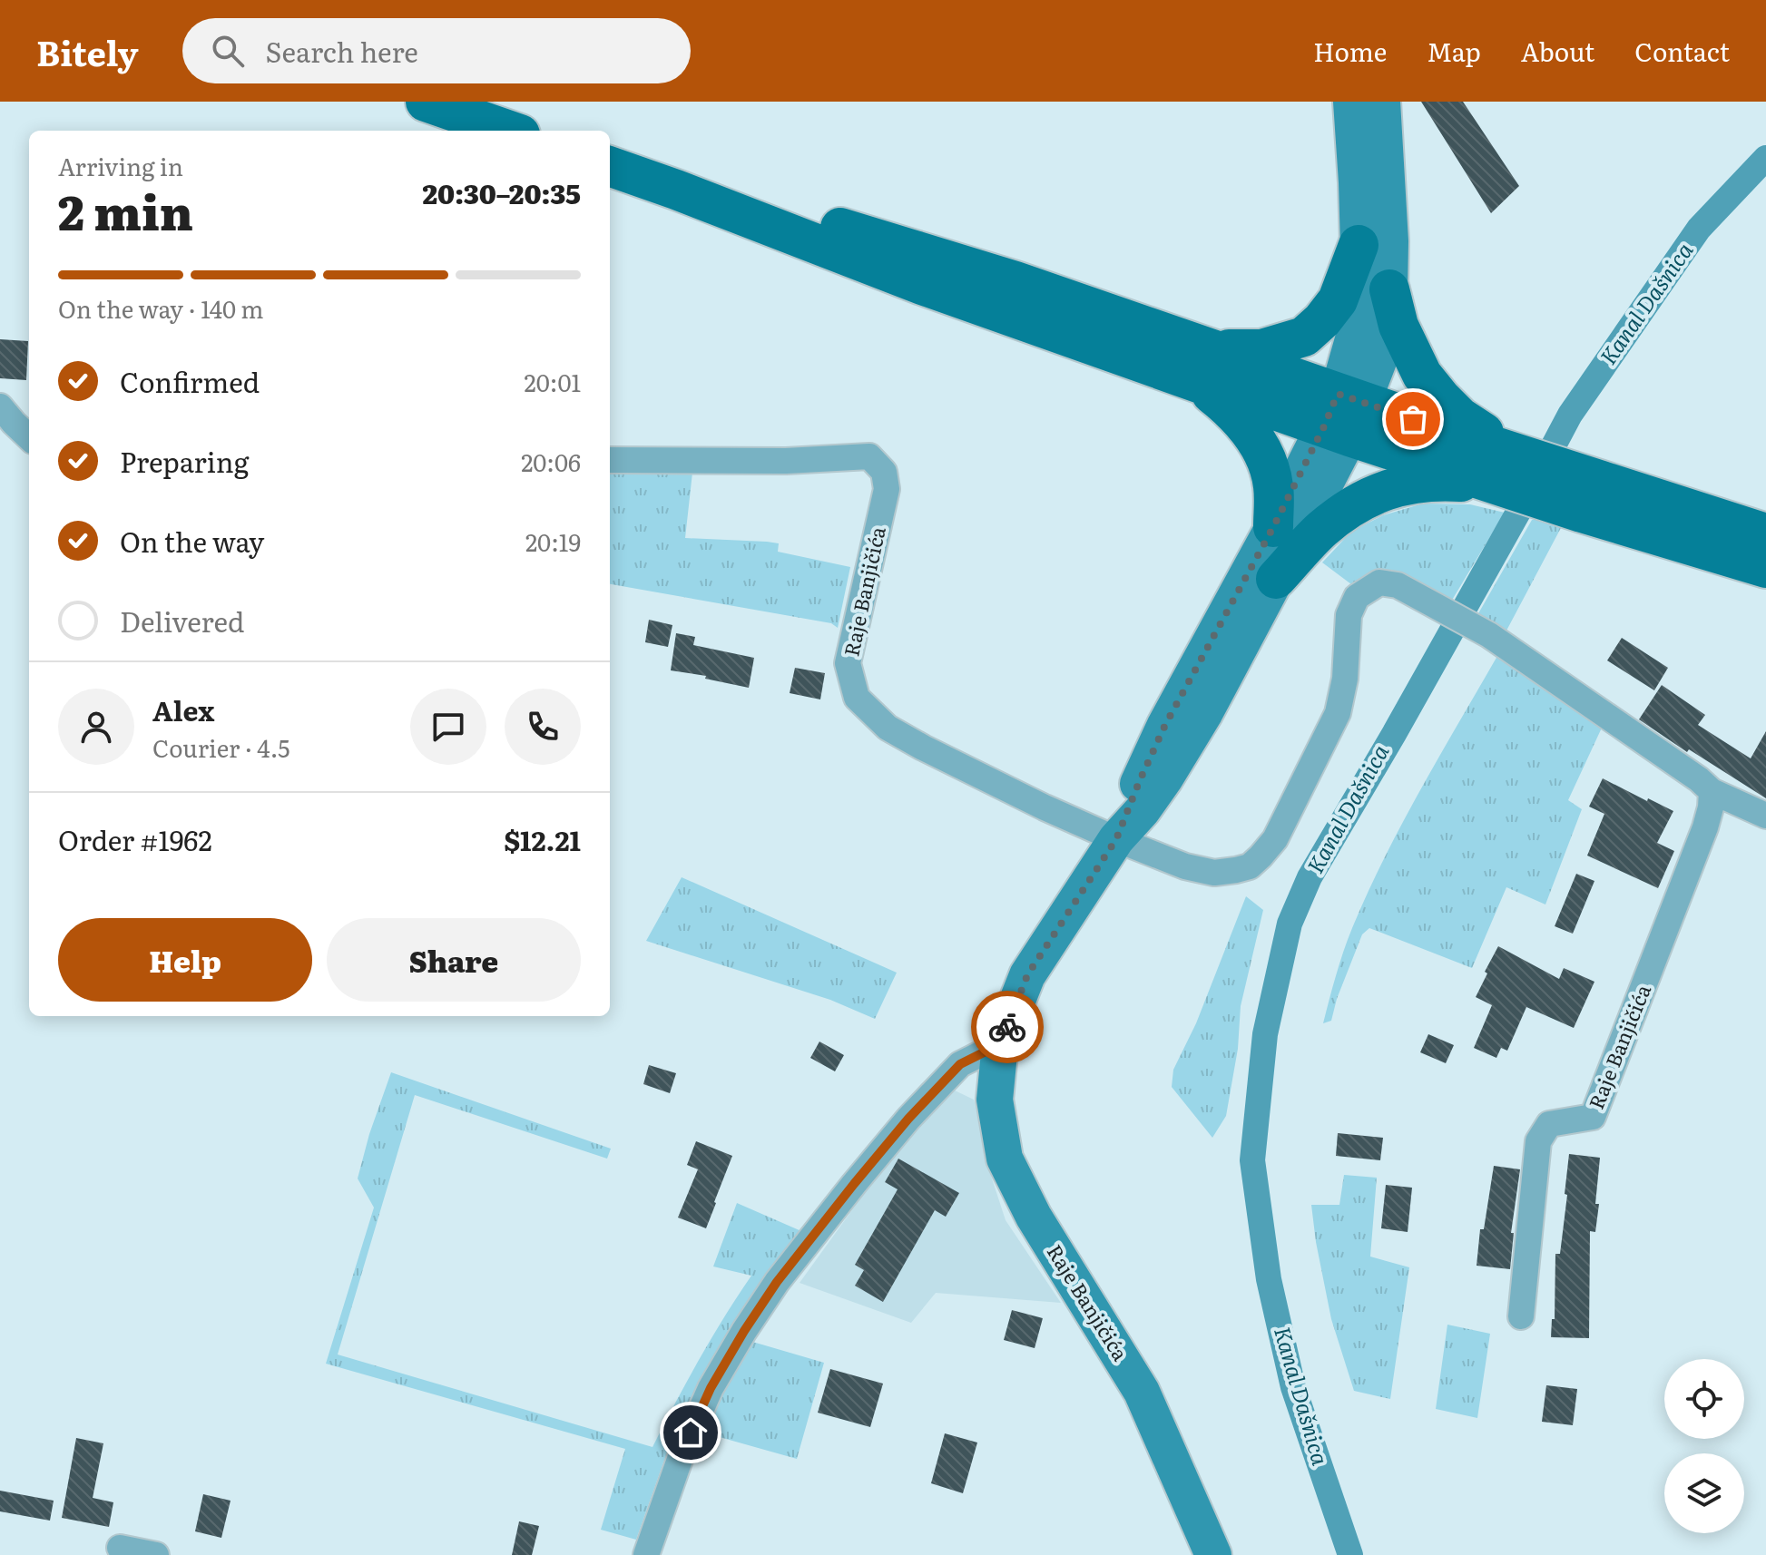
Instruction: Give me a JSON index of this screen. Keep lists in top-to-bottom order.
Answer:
{
  "streets": {
    "main road": ["Raje Banjičića"]
  },
  "water": ["Kanal Dašnica"],
  "page": {
    "header": "Bitely",
    "search": "Search here",
    "nav": [
      "Home",
      "Map",
      "About",
      "Contact"
    ],
    "heading": ["2 min", "Arriving in", "20:30–20:35"],
    "panel": [
      "Alex",
      "Courier · 4.5",
      "Order #1962",
      "$12.21"
    ],
    "bar": "On the way · 140 m",
    "list": [
      ["Confirmed", "20:01"],
      ["Preparing", "20:06"],
      ["On the way", "20:19"],
      "Delivered"
    ],
    "buttons": ["Help", "Share"]
  }
}
